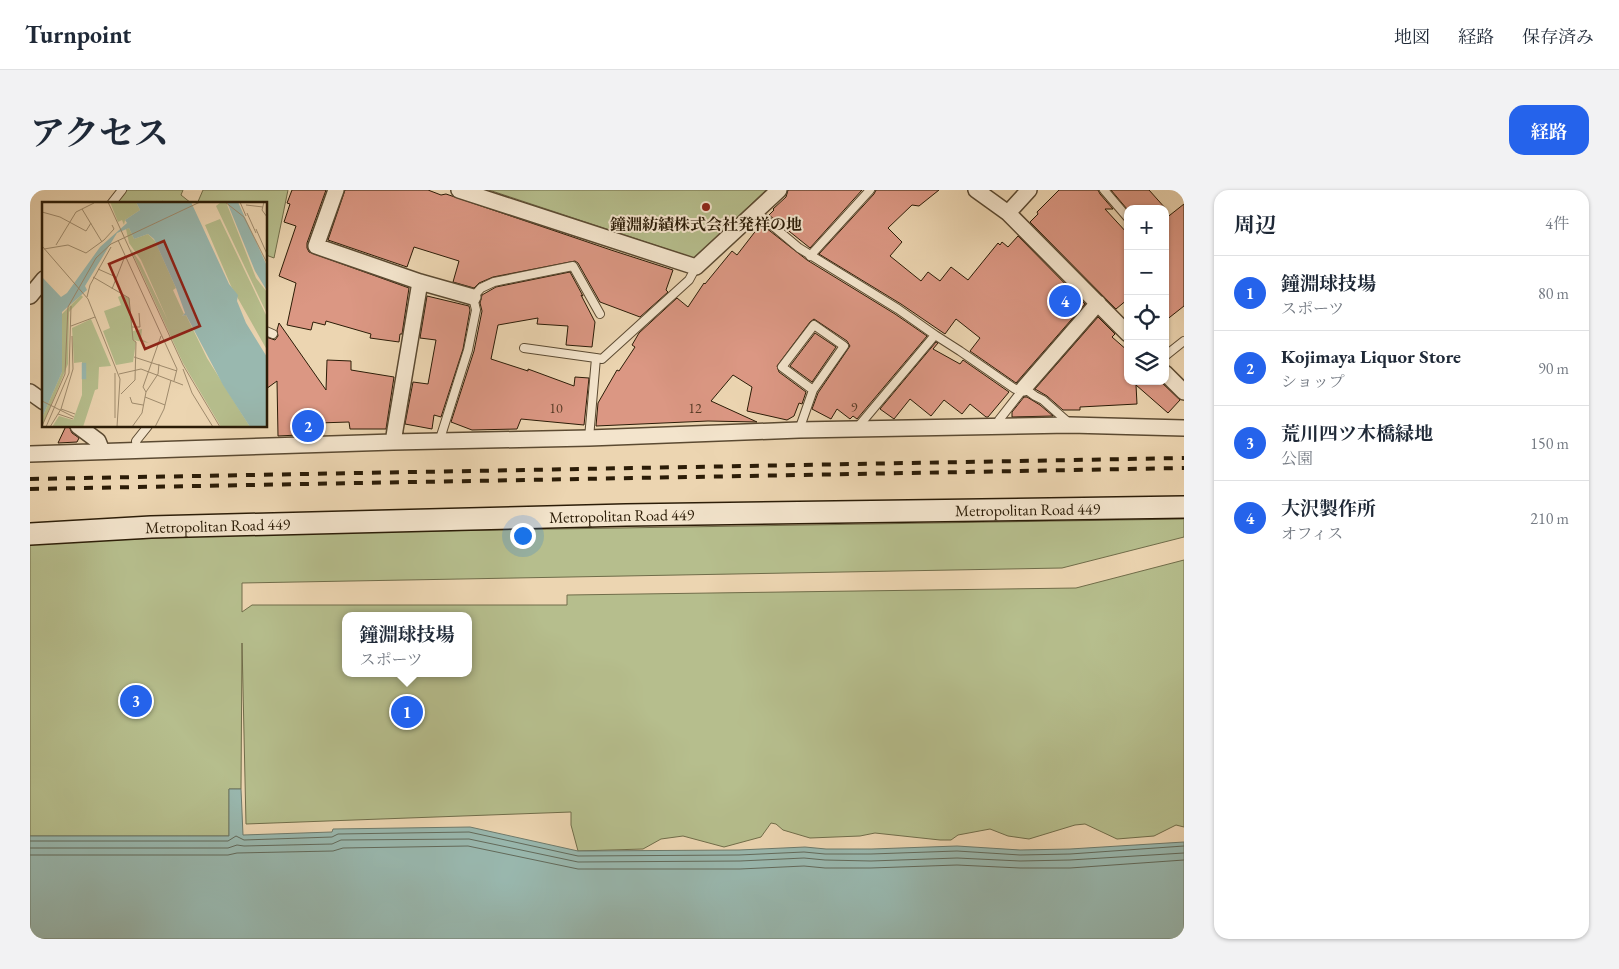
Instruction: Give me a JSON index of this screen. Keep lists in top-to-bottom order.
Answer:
{
  "streets": {
    "main road": ["Metropolitan Road 449"]
  },
  "places": ["鐘淵紡績株式会社発祥の地"],
  "house_numbers": ["9", "10", "12"],
  "page": {
    "header": "Turnpoint",
    "nav": ["地図", "経路", "保存済み"],
    "title": "アクセス",
    "buttons": "経路",
    "heading": ["周辺", "4件"],
    "map_buttons": ["+", "−"],
    "list": [
      {
        "mark": "1",
        "name": "鐘淵球技場",
        "note": "スポーツ",
        "value": "80 m"
      },
      {
        "mark": "2",
        "name": "Kojimaya Liquor Store",
        "note": "ショップ",
        "value": "90 m"
      },
      {
        "mark": "3",
        "name": "荒川四ツ木橋緑地",
        "note": "公園",
        "value": "150 m"
      },
      {
        "mark": "4",
        "name": "大沢製作所",
        "note": "オフィス",
        "value": "210 m"
      }
    ],
    "pins": [
      "4",
      "2",
      "3",
      "1"
    ],
    "popup": ["鐘淵球技場", "スポーツ"]
  }
}
